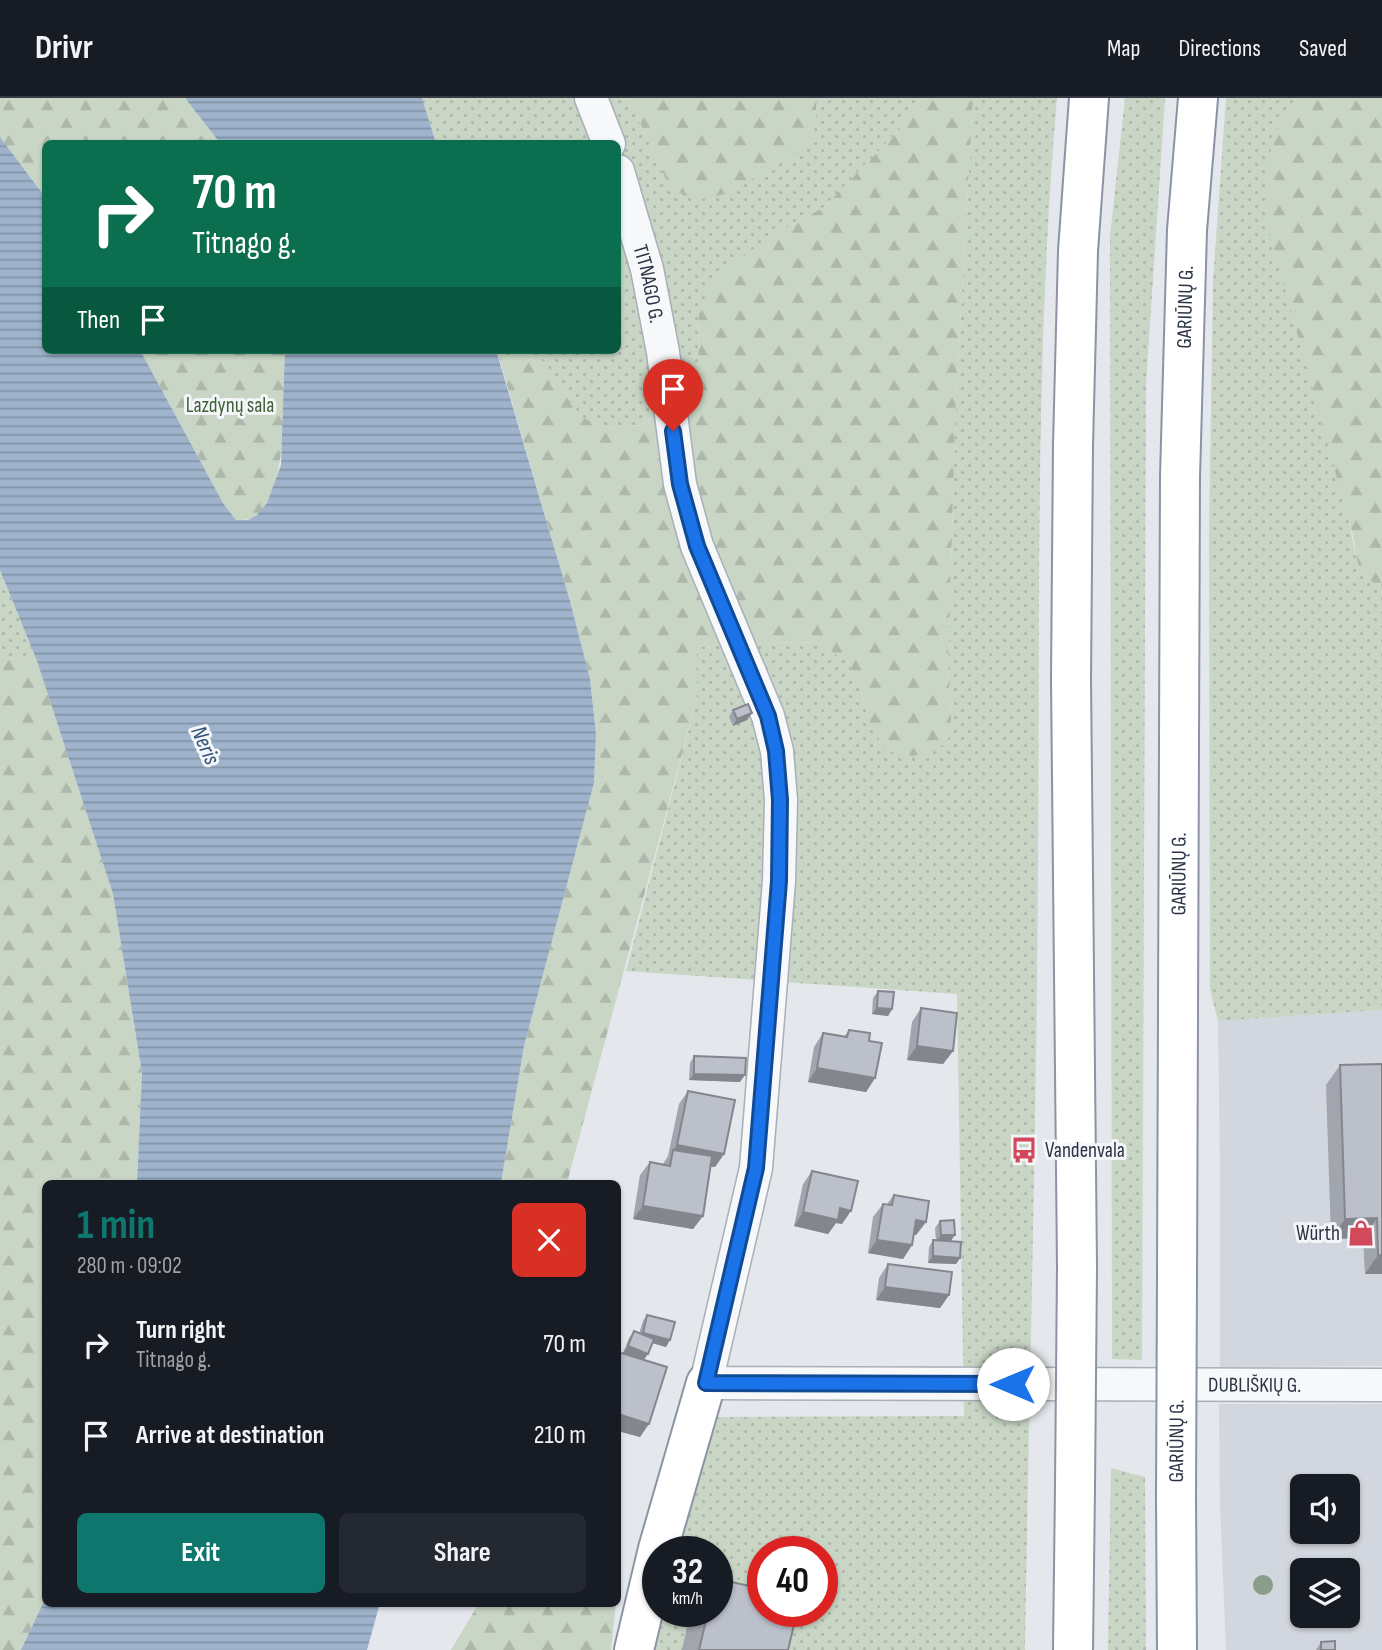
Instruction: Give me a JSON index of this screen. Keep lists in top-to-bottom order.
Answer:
{
  "streets": {
    "highway": ["GARIŪNŲ G."],
    "street": ["TITNAGO G.", "DUBLIŠKIŲ G."]
  },
  "crossings": [
    ["TITNAGO G.", "DUBLIŠKIŲ G."]
  ],
  "water": ["Neris"],
  "parks": ["Lazdynų sala"],
  "places": {
    "bus stop": ["Vandenvala"],
    "shop": ["Würth"]
  },
  "page": {
    "header": "Drivr",
    "nav": ["Map", "Directions", "Saved"],
    "turn": ["70 m", "Titnago g."],
    "then": "Then",
    "heading": ["1 min", "280 m · 09:02"],
    "list": [
      {
        "name": "Turn right",
        "note": "Titnago g.",
        "value": "70 m"
      },
      {
        "name": "Arrive at destination",
        "value": "210 m"
      }
    ],
    "buttons": ["Exit", "Share"],
    "speed": "32 km/h",
    "limit": "40"
  }
}
